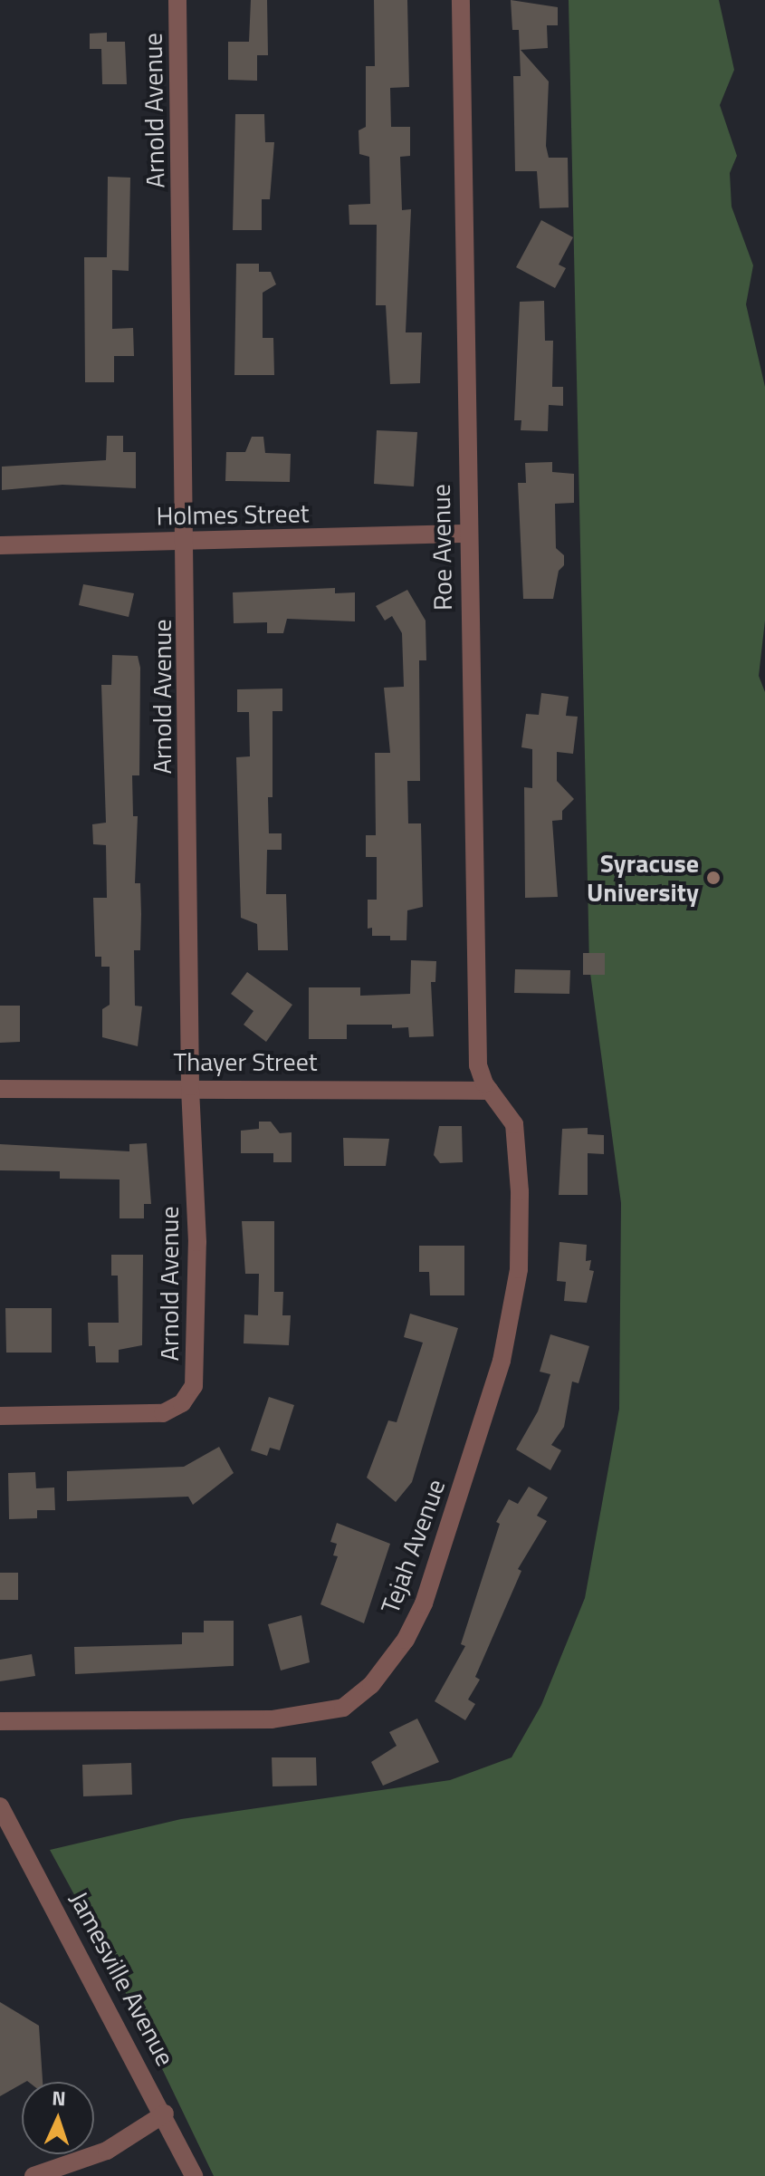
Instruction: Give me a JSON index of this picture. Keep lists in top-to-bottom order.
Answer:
{
  "streets": {
    "street": [
      "Arnold Avenue",
      "Holmes Street",
      "Roe Avenue",
      "Thayer Street",
      "Tejah Avenue",
      "Jamesville Avenue"
    ]
  },
  "crossings": [
    ["Arnold Avenue", "Holmes Street"],
    ["Arnold Avenue", "Thayer Street"],
    ["Holmes Street", "Roe Avenue"],
    ["Roe Avenue", "Thayer Street"],
    ["Roe Avenue", "Tejah Avenue"],
    ["Thayer Street", "Tejah Avenue"]
  ],
  "places": ["Syracuse University"],
  "north": "top"
}
